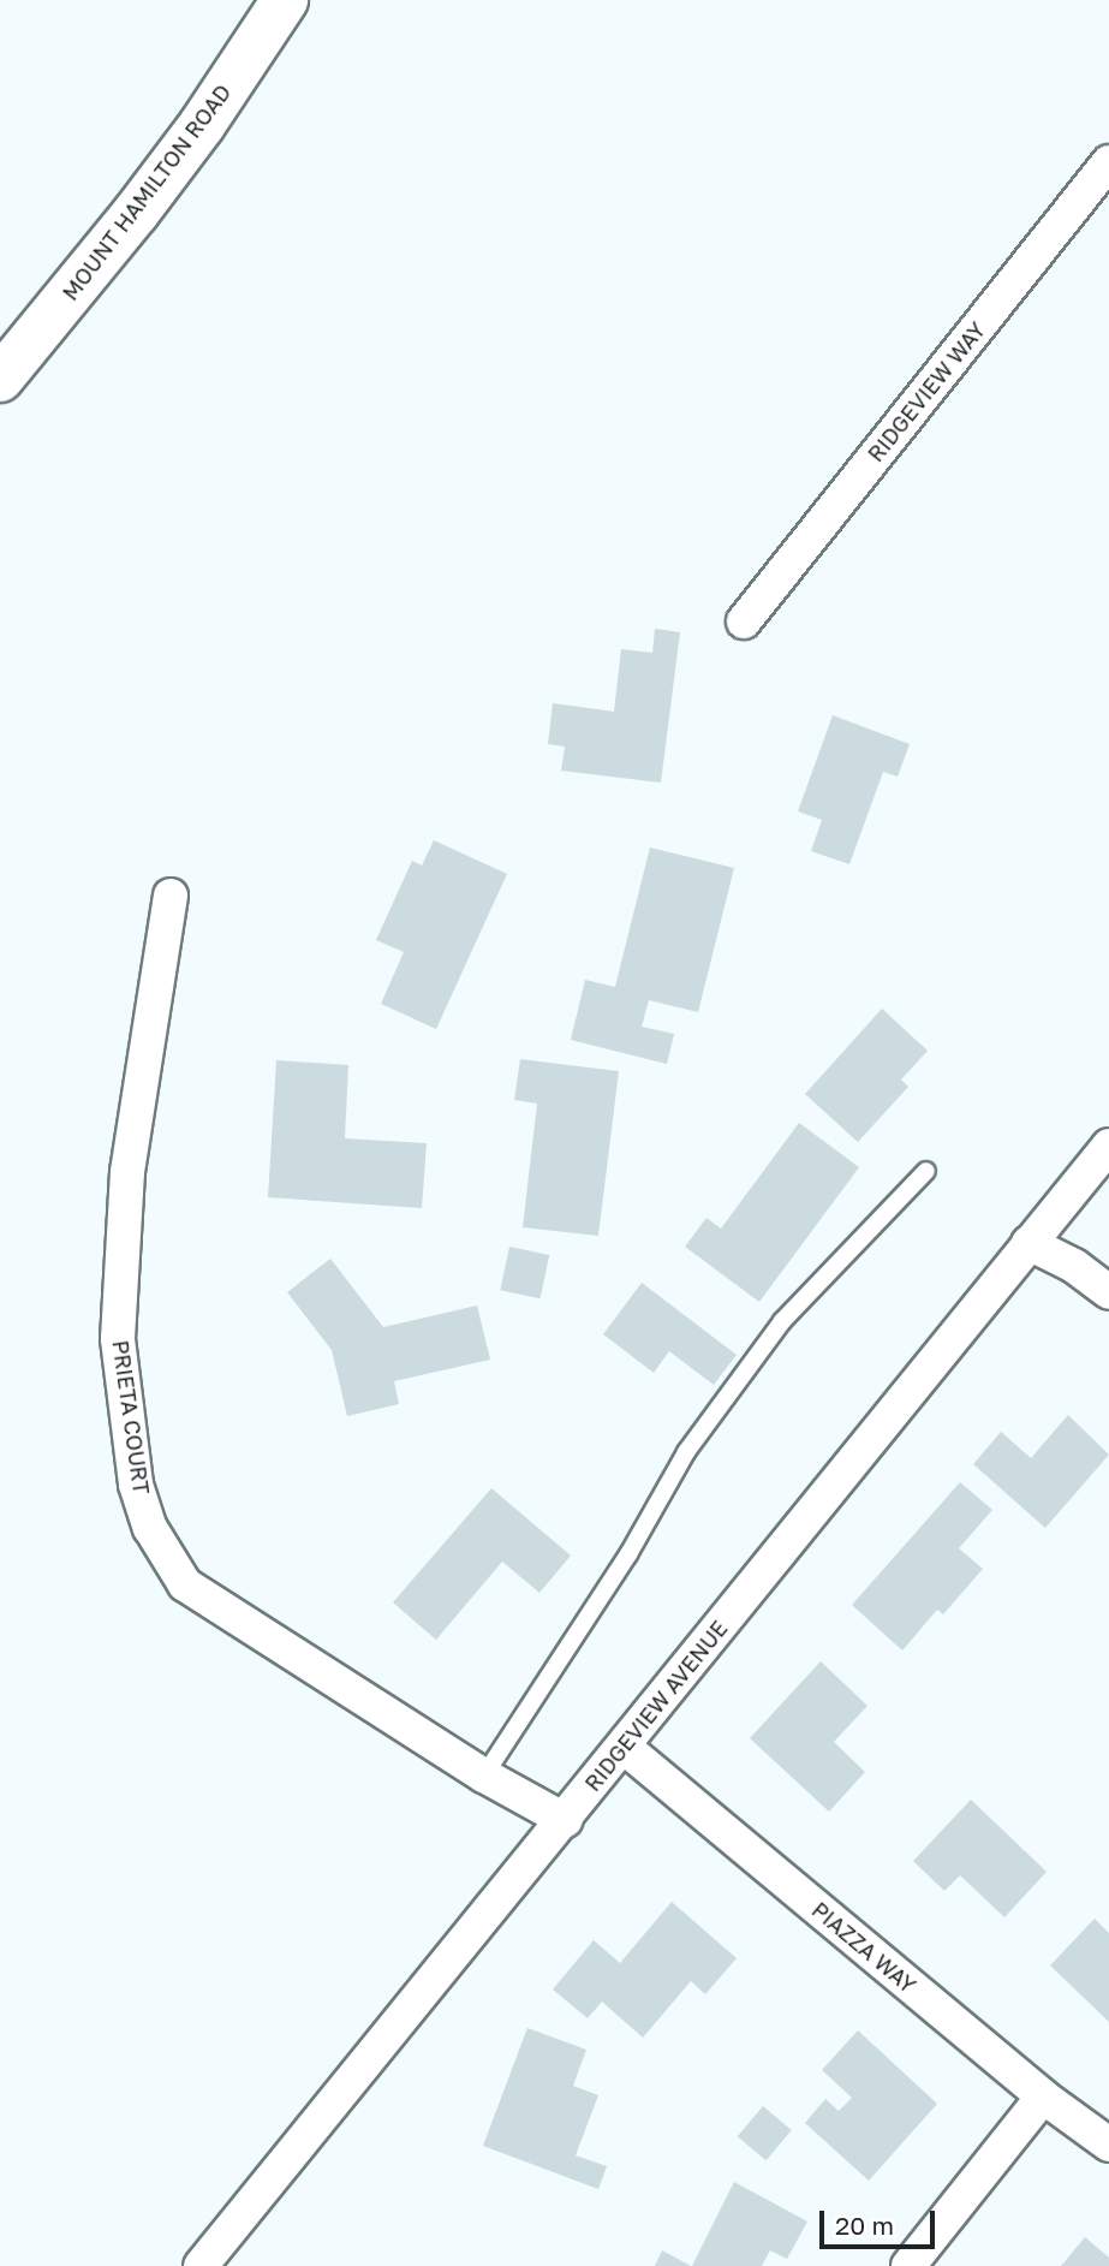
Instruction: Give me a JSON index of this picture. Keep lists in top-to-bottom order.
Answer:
{
  "streets": {
    "main road": ["MOUNT HAMILTON ROAD"],
    "street": [
      "RIDGEVIEW WAY",
      "PRIETA COURT",
      "RIDGEVIEW AVENUE",
      "PIAZZA WAY"
    ]
  },
  "crossings": [
    ["PRIETA COURT", "RIDGEVIEW AVENUE"],
    ["RIDGEVIEW AVENUE", "PIAZZA WAY"]
  ],
  "scale_bar": "20 m"
}
